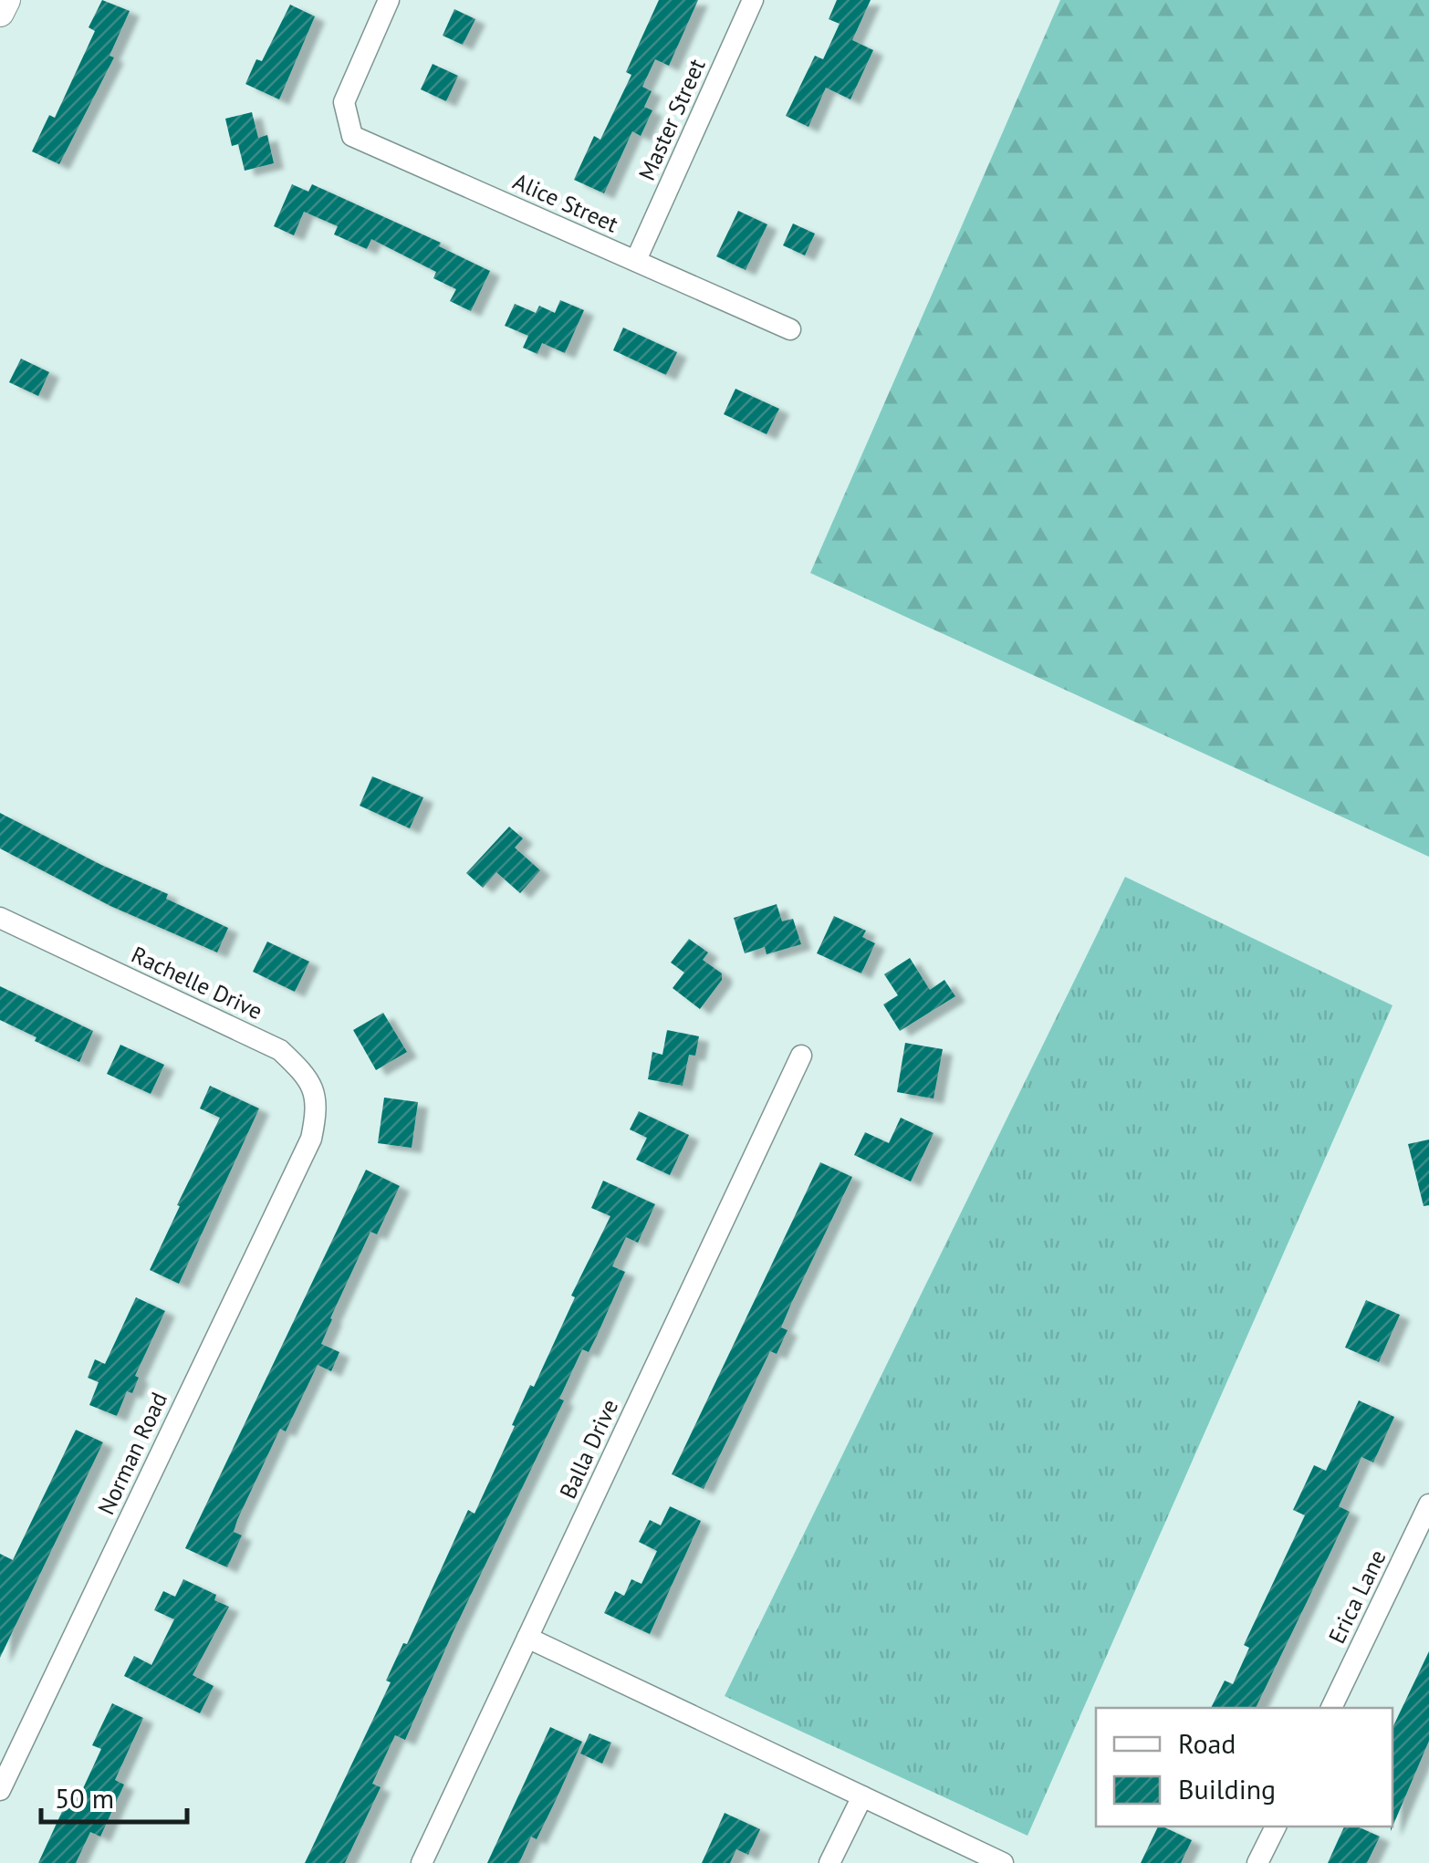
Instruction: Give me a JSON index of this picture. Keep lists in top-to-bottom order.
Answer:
{
  "streets": {
    "street": [
      "Master Street",
      "Alice Street",
      "Rachelle Drive",
      "Balla Drive",
      "Norman Road",
      "Erica Lane"
    ]
  },
  "crossings": [
    ["Master Street", "Alice Street"],
    ["Rachelle Drive", "Norman Road"]
  ],
  "legend": ["Road", "Building"],
  "scale_bar": "50 m"
}
